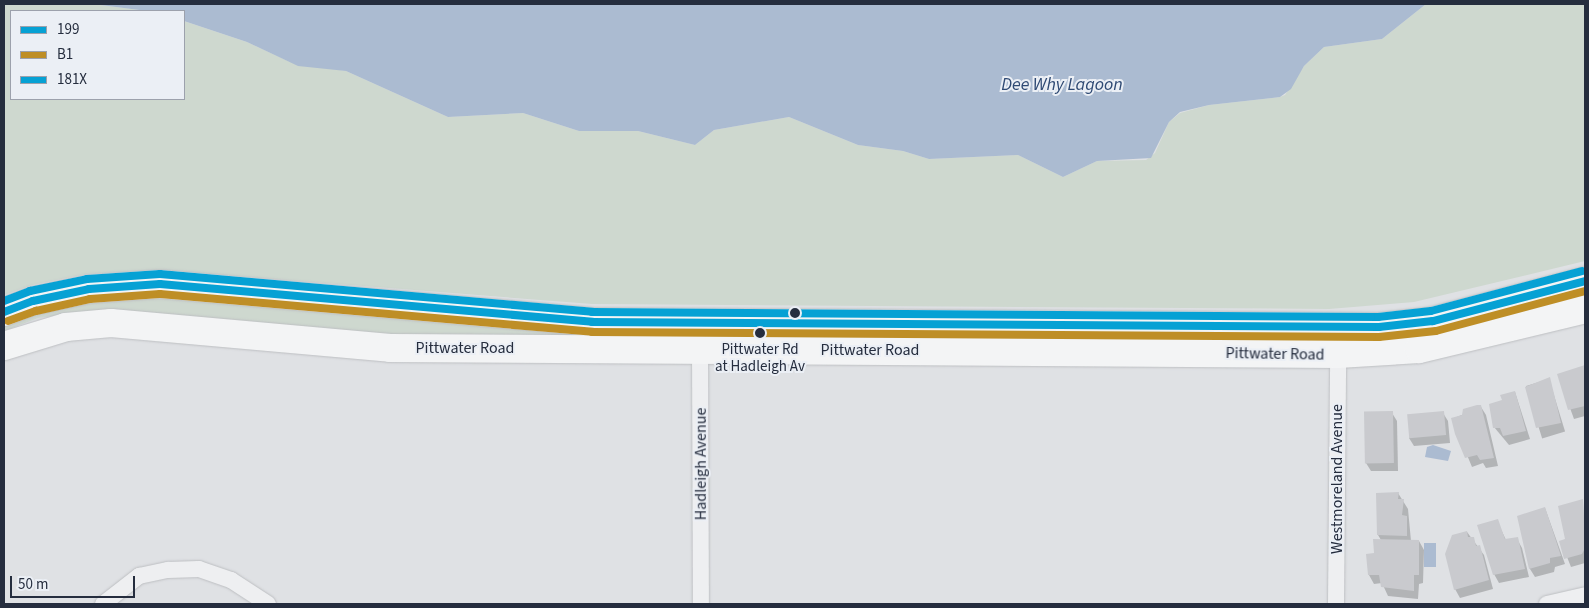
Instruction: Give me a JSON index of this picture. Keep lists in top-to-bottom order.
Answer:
{
  "streets": {
    "highway": ["Pittwater Road"],
    "street": ["Hadleigh Avenue", "Westmoreland Avenue"]
  },
  "crossings": [
    ["Pittwater Road", "Hadleigh Avenue"],
    ["Pittwater Road", "Westmoreland Avenue"]
  ],
  "water": ["Dee Why Lagoon"],
  "places": ["Pittwater Rd at Hadleigh Av"],
  "lines": ["transit line 181X", "transit line 199", "transit line B1"],
  "legend": ["199", "B1", "181X"],
  "scale_bar": "50 m"
}
